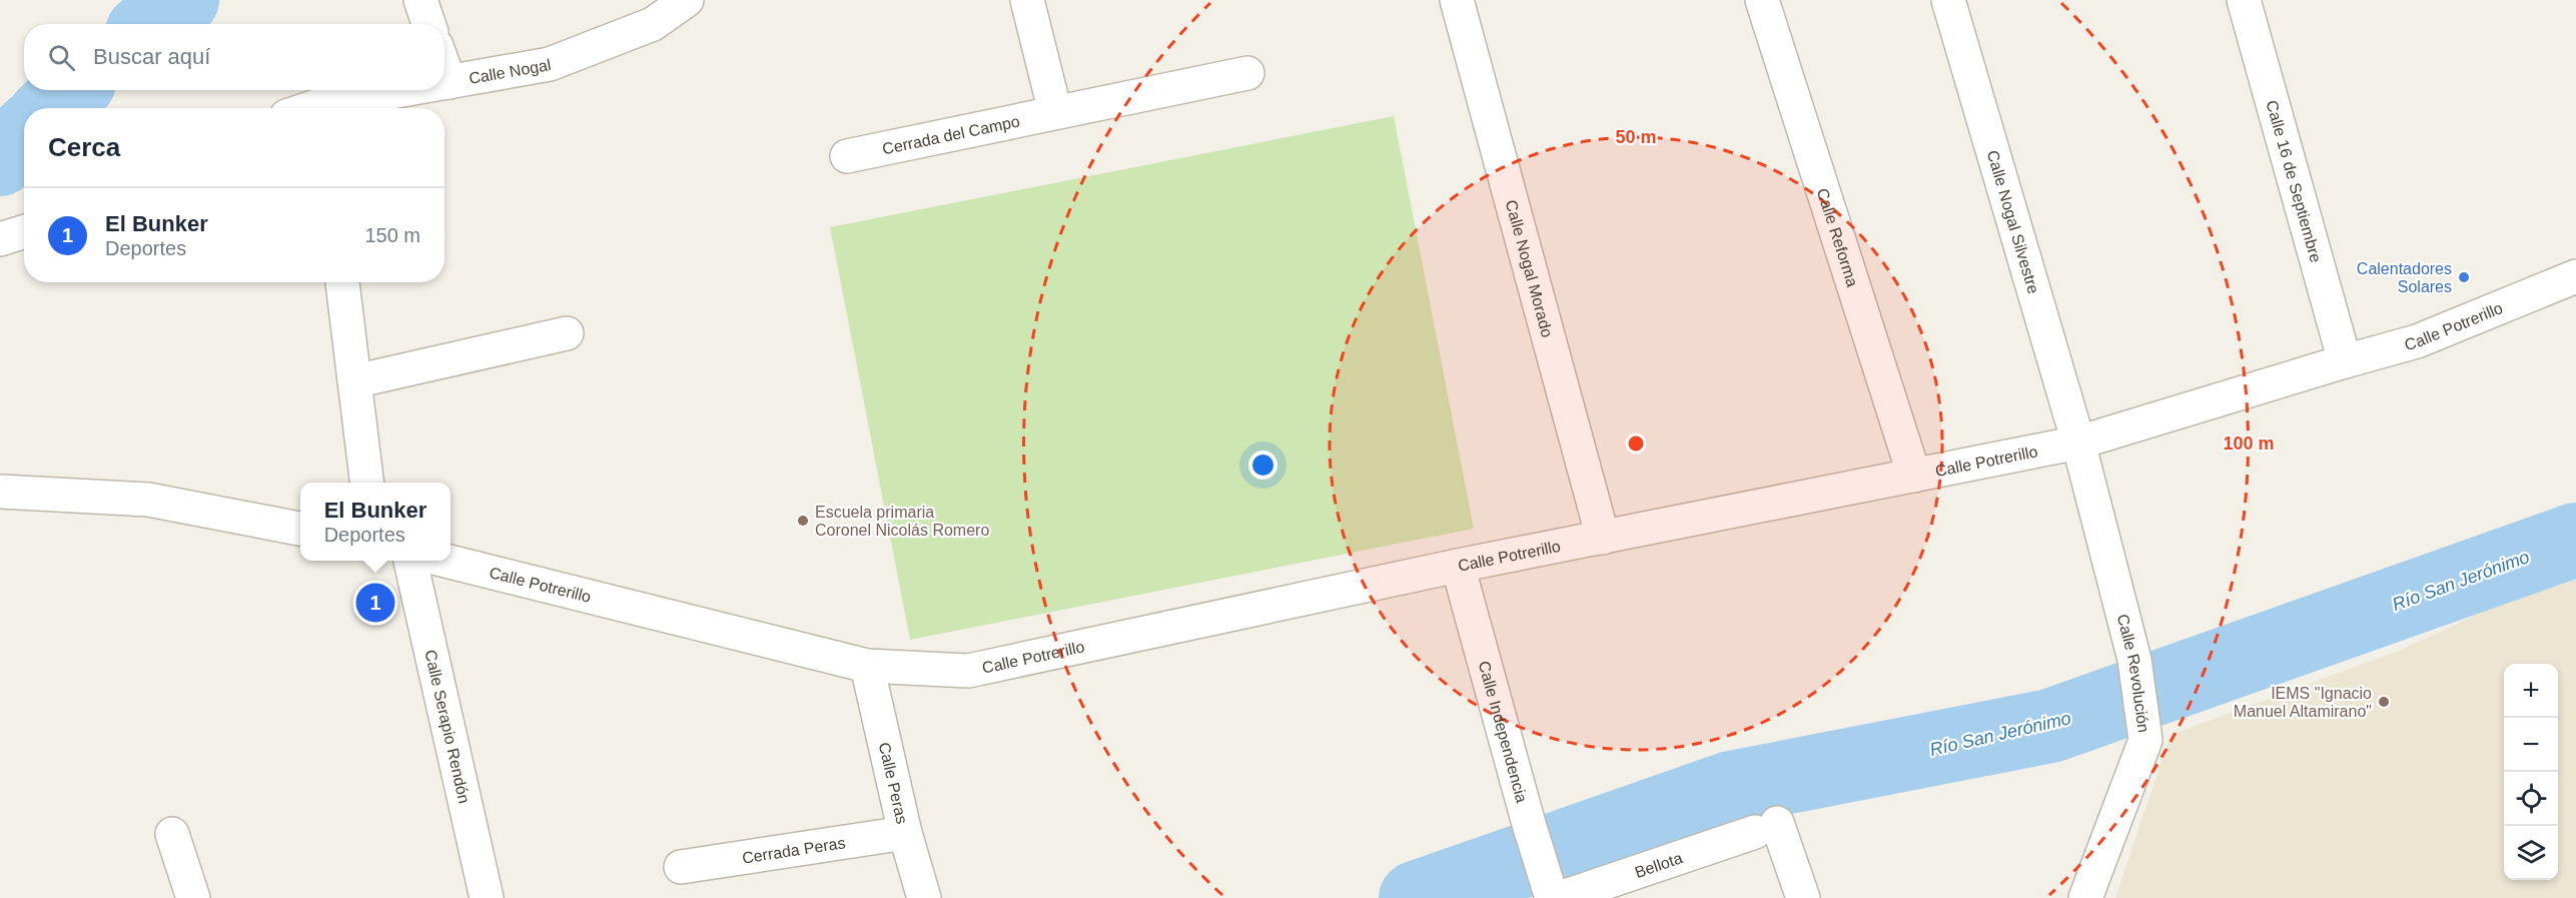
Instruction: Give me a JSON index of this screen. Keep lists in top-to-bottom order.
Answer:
{
  "streets": {
    "street": [
      "Calle Nogal",
      "Cerrada del Campo",
      "Calle 16 de Septiembre",
      "Calle Nogal Silvestre",
      "Calle Reforma",
      "Calle Nogal Morado",
      "Calle Potrerillo",
      "Calle Revolución",
      "Calle Serapio Rendón",
      "Calle Independencia",
      "Calle Peras",
      "Cerrada Peras",
      "Bellota"
    ]
  },
  "crossings": [
    ["Calle 16 de Septiembre", "Calle Potrerillo"],
    ["Calle Nogal Silvestre", "Calle Potrerillo"],
    ["Calle Nogal Silvestre", "Calle Revolución"],
    ["Calle Reforma", "Calle Potrerillo"],
    ["Calle Nogal Morado", "Calle Potrerillo"],
    ["Calle Potrerillo", "Calle Revolución"],
    ["Calle Potrerillo", "Calle Independencia"],
    ["Calle Potrerillo", "Calle Peras"],
    ["Calle Independencia", "Bellota"],
    ["Calle Peras", "Cerrada Peras"]
  ],
  "water": ["Río San Jerónimo"],
  "places": ["Calentadores Solares", "Escuela primaria Coronel Nicolás Romero", "IEMS \"Ignacio Manuel Altamirano\""],
  "page": {
    "search": "Buscar aquí",
    "heading": "Cerca",
    "list": [
      {
        "mark": "1",
        "name": "El Bunker",
        "note": "Deportes",
        "value": "150 m"
      }
    ],
    "popup": ["El Bunker", "Deportes"],
    "pins": "1",
    "map_buttons": ["+", "−"]
  },
  "rings": ["50 m", "100 m"]
}
